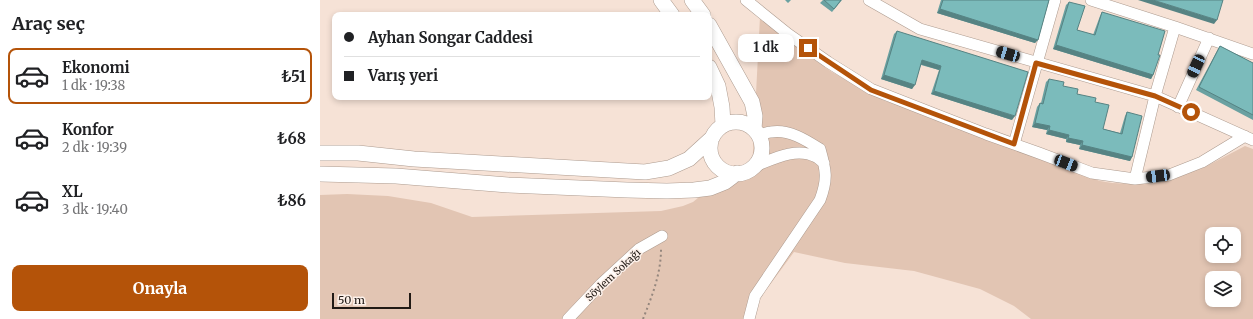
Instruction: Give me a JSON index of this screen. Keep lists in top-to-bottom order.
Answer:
{
  "streets": {
    "street": ["Söylem Sokağı"]
  },
  "scale_bar": "50 m",
  "page": {
    "heading": "Araç seç",
    "banner": ["Ayhan Songar Caddesi", "Varış yeri"],
    "bubble": "1 dk",
    "list": [
      {
        "name": "Ekonomi",
        "note": "1 dk · 19:38",
        "value": "₺51"
      },
      {
        "name": "Konfor",
        "note": "2 dk · 19:39",
        "value": "₺68"
      },
      {
        "name": "XL",
        "note": "3 dk · 19:40",
        "value": "₺86"
      }
    ],
    "buttons": "Onayla",
    "scale": "50 m"
  }
}
